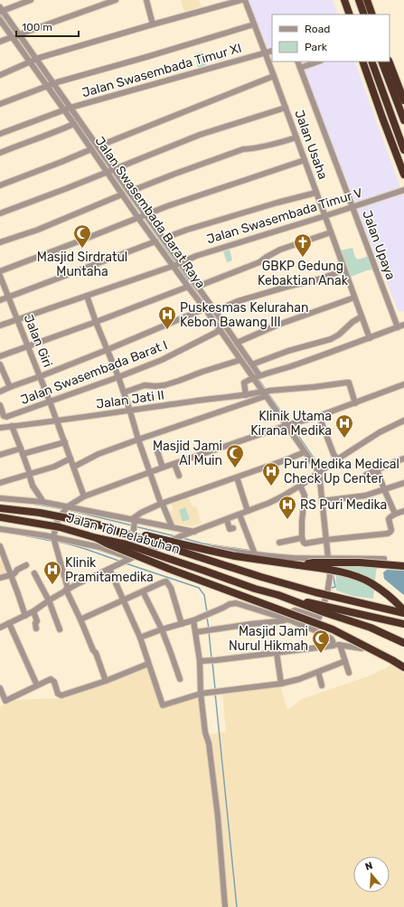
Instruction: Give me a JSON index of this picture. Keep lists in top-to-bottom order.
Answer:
{
  "streets": {
    "highway": ["Jalan Tol Pelabuhan"],
    "street": [
      "Jalan Swasembada Timur XI",
      "Jalan Usaha",
      "Jalan Swasembada Barat Raya",
      "Jalan Swasembada Timur V",
      "Jalan Upaya",
      "Jalan Giri",
      "Jalan Swasembada Barat I",
      "Jalan Jati II"
    ]
  },
  "crossings": [
    ["Jalan Swasembada Timur XI", "Jalan Usaha"],
    ["Jalan Swasembada Timur XI", "Jalan Swasembada Barat Raya"],
    ["Jalan Usaha", "Jalan Swasembada Timur V"],
    ["Jalan Swasembada Barat Raya", "Jalan Swasembada Timur V"],
    ["Jalan Swasembada Barat Raya", "Jalan Swasembada Barat I"],
    ["Jalan Swasembada Barat Raya", "Jalan Jati II"],
    ["Jalan Swasembada Timur V", "Jalan Upaya"],
    ["Jalan Swasembada Timur V", "Jalan Giri"],
    ["Jalan Giri", "Jalan Swasembada Barat I"],
    ["Jalan Giri", "Jalan Jati II"]
  ],
  "places": {
    "mosque": ["Masjid Sirdratul Muntaha", "Masjid Jami Al Muin", "Masjid Jami Nurul Hikmah"],
    "church": ["GBKP Gedung Kebaktian Anak"],
    "hospital": [
      "Puskesmas Kelurahan Kebon Bawang III",
      "Klinik Utama Kirana Medika",
      "Puri Medika Medical Check Up Center",
      "RS Puri Medika",
      "Klinik Pramitamedika"
    ]
  },
  "legend": ["Road", "Park"],
  "scale_bar": "100 m",
  "north": "top"
}
